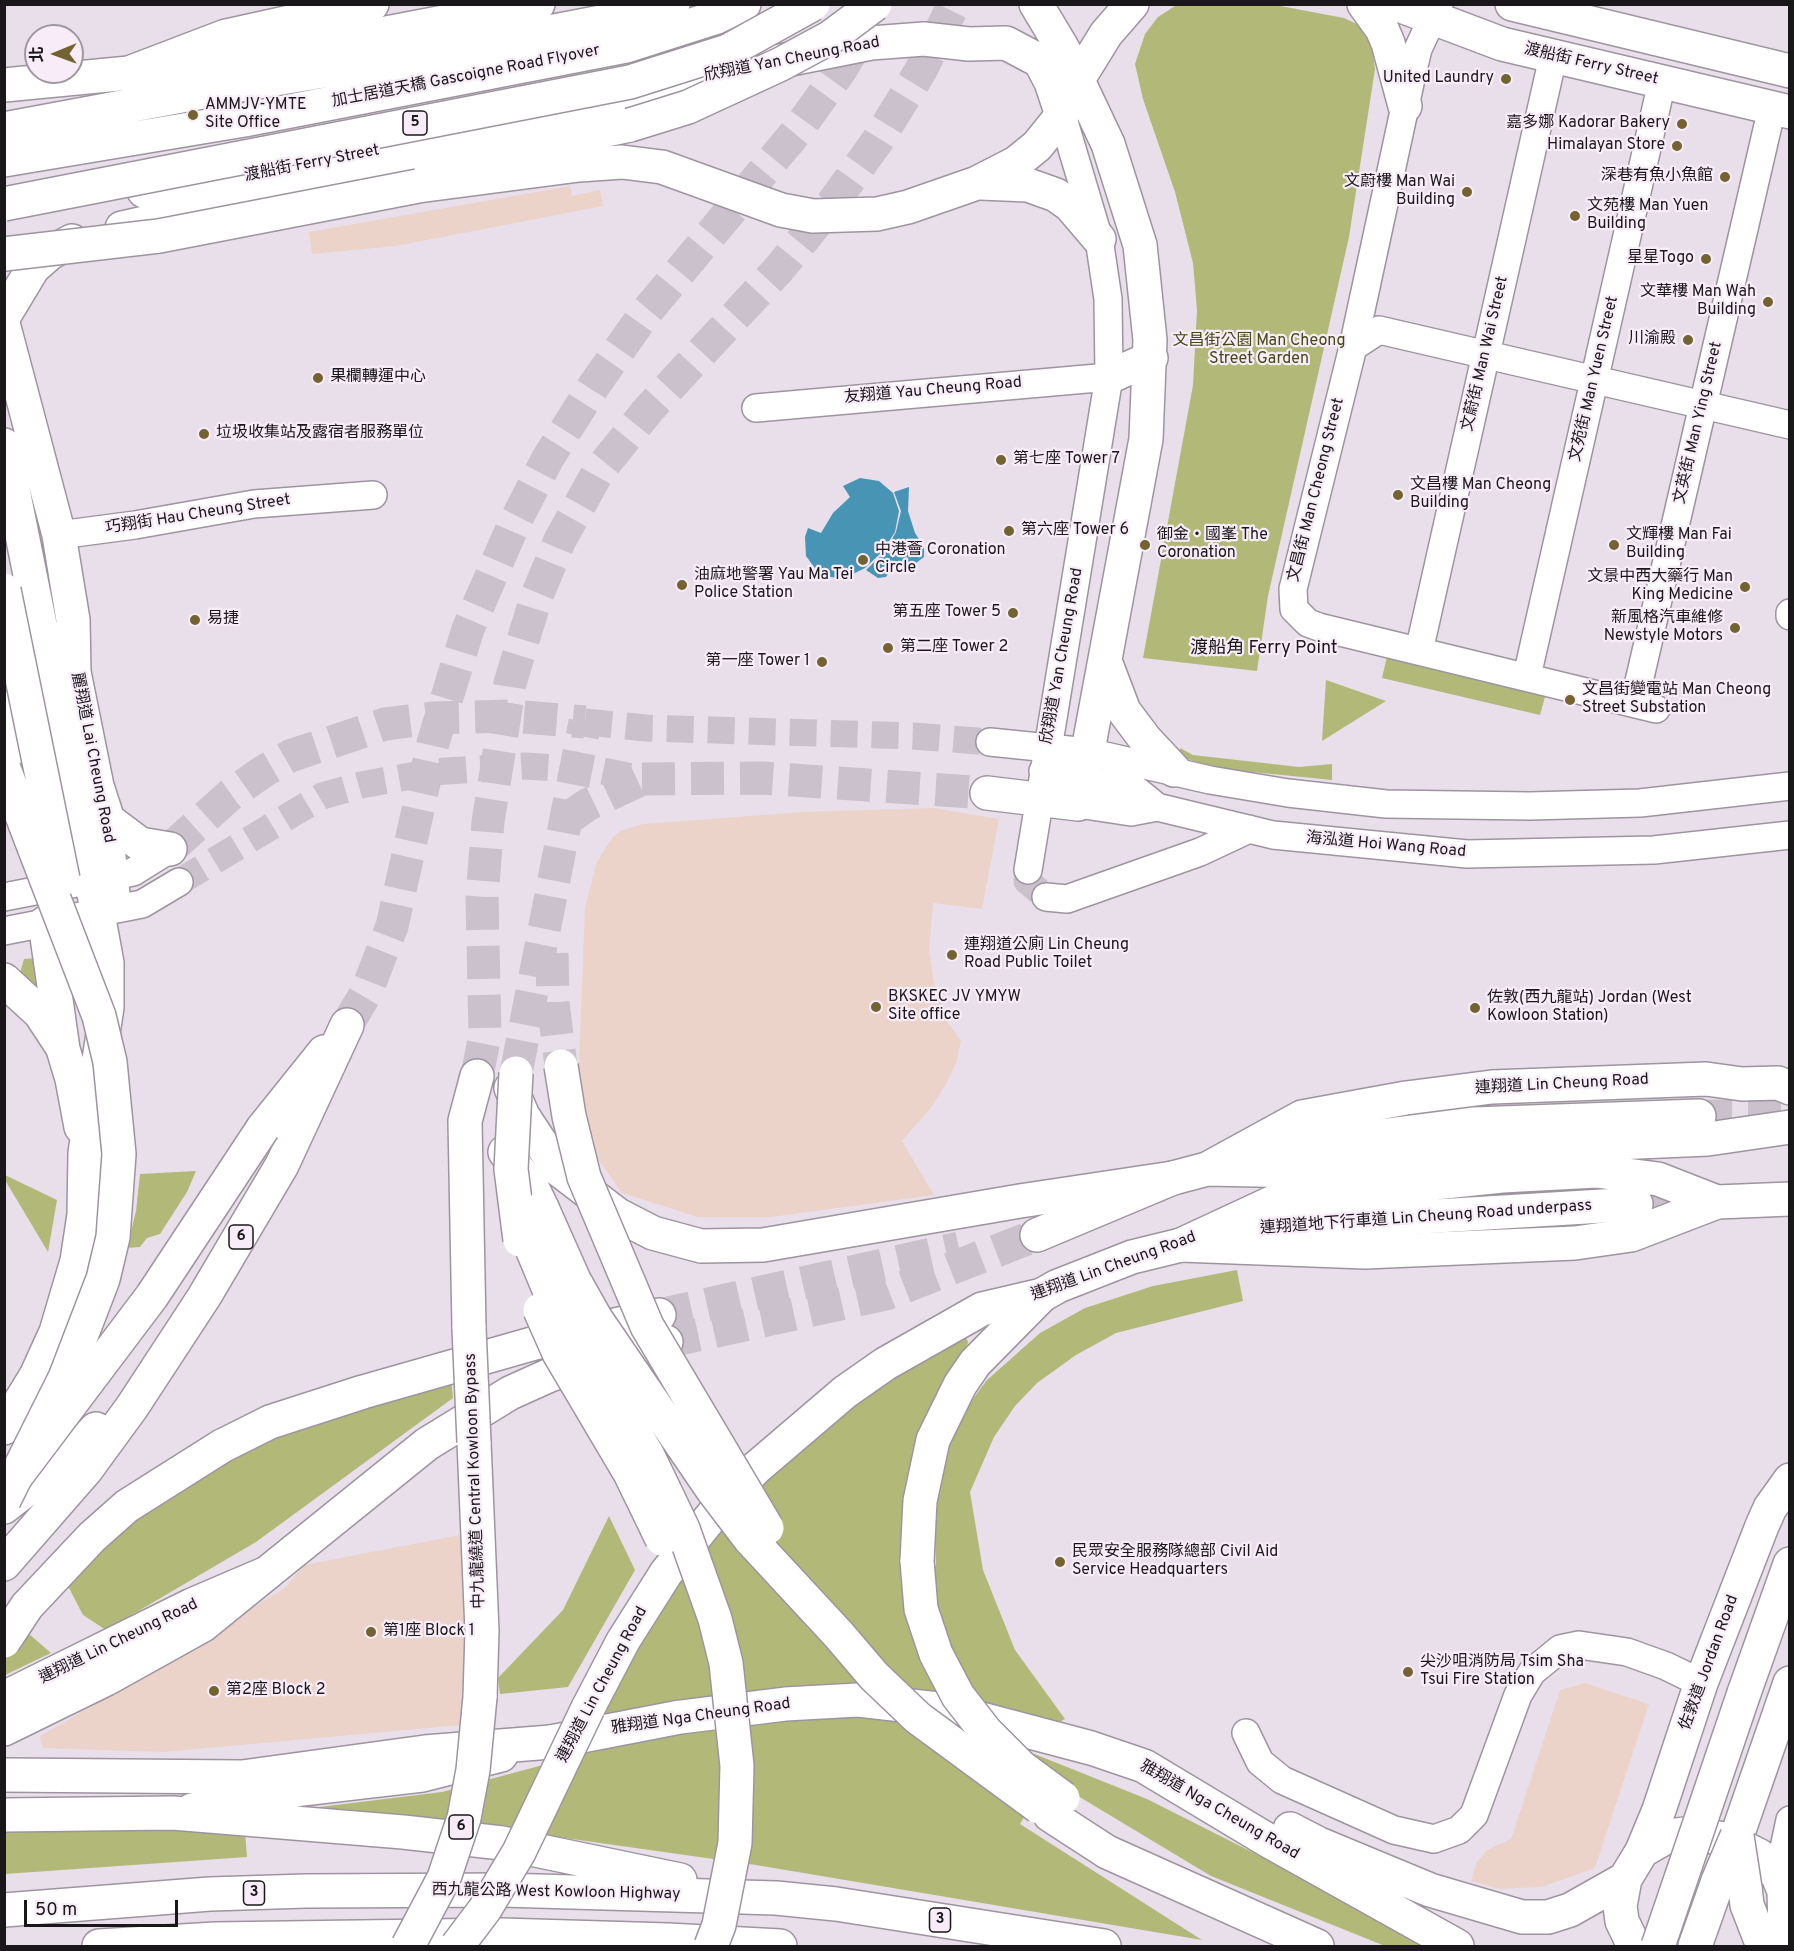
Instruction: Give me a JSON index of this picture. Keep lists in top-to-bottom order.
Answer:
{
  "streets": {
    "main road": [
      "欣翔道 Yan Cheung Road",
      "渡船街 Ferry Street",
      "加士居道天橋 Gascoigne Road Flyover",
      "5",
      "麗翔道 Lai Cheung Road",
      "海泓道 Hoi Wang Road",
      "連翔道 Lin Cheung Road",
      "連翔道地下行車道 Lin Cheung Road underpass",
      "6",
      "中九龍繞道 Central Kowloon Bypass",
      "佐敦道 Jordan Road",
      "雅翔道 Nga Cheung Road",
      "3",
      "西九龍公路 West Kowloon Highway"
    ],
    "street": [
      "文蔚街 Man Wai Street",
      "文苑街 Man Yuen Street",
      "友翔道 Yau Cheung Road",
      "文英街 Man Ying Street",
      "文昌街 Man Cheong Street",
      "巧翔街 Hau Cheung Street"
    ]
  },
  "crossings": [
    ["欣翔道 Yan Cheung Road", "渡船街 Ferry Street"],
    ["欣翔道 Yan Cheung Road", "友翔道 Yau Cheung Road"],
    ["欣翔道 Yan Cheung Road", "海泓道 Hoi Wang Road"],
    ["渡船街 Ferry Street", "5"],
    ["渡船街 Ferry Street", "文蔚街 Man Wai Street"],
    ["渡船街 Ferry Street", "文苑街 Man Yuen Street"],
    ["渡船街 Ferry Street", "文英街 Man Ying Street"],
    ["渡船街 Ferry Street", "文昌街 Man Cheong Street"],
    ["文蔚街 Man Wai Street", "文昌街 Man Cheong Street"],
    ["文苑街 Man Yuen Street", "文昌街 Man Cheong Street"],
    ["文英街 Man Ying Street", "文昌街 Man Cheong Street"],
    ["巧翔街 Hau Cheung Street", "麗翔道 Lai Cheung Road"],
    ["連翔道 Lin Cheung Road", "連翔道地下行車道 Lin Cheung Road underpass"]
  ],
  "districts": ["渡船角 Ferry Point"],
  "parks": ["文昌街公園 Man Cheong Street Garden"],
  "places": [
    "United Laundry",
    "AMMJV-YMTE Site Office",
    "嘉多娜 Kadorar Bakery",
    "Himalayan Store",
    "深巷有魚小魚館",
    "文蔚樓 Man Wai Building",
    "文苑樓 Man Yuen Building",
    "星星Togo",
    "文華樓 Man Wah Building",
    "川渝殿",
    "果欄轉運中心",
    "垃圾收集站及露宿者服務單位",
    "第七座 Tower 7",
    "文昌樓 Man Cheong Building",
    "第六座 Tower 6",
    "御金‧國峯 The Coronation",
    "文輝樓 Man Fai Building",
    "中港薈 Coronation Circle",
    "油麻地警署 Yau Ma Tei Police Station",
    "文景中西大藥行 Man King Medicine",
    "第五座 Tower 5",
    "易捷",
    "新風格汽車維修 Newstyle Motors",
    "第二座 Tower 2",
    "第一座 Tower 1",
    "文昌街變電站 Man Cheong Street Substation",
    "連翔道公廁 Lin Cheung Road Public Toilet",
    "BKSKEC JV YMYW Site office",
    "佐敦(西九龍站) Jordan (West Kowloon Station)",
    "民眾安全服務隊總部 Civil Aid Service Headquarters",
    "第1座 Block 1",
    "尖沙咀消防局 Tsim Sha Tsui Fire Station",
    "第2座 Block 2"
  ],
  "scale_bar": "50 m",
  "north": "left"
}
